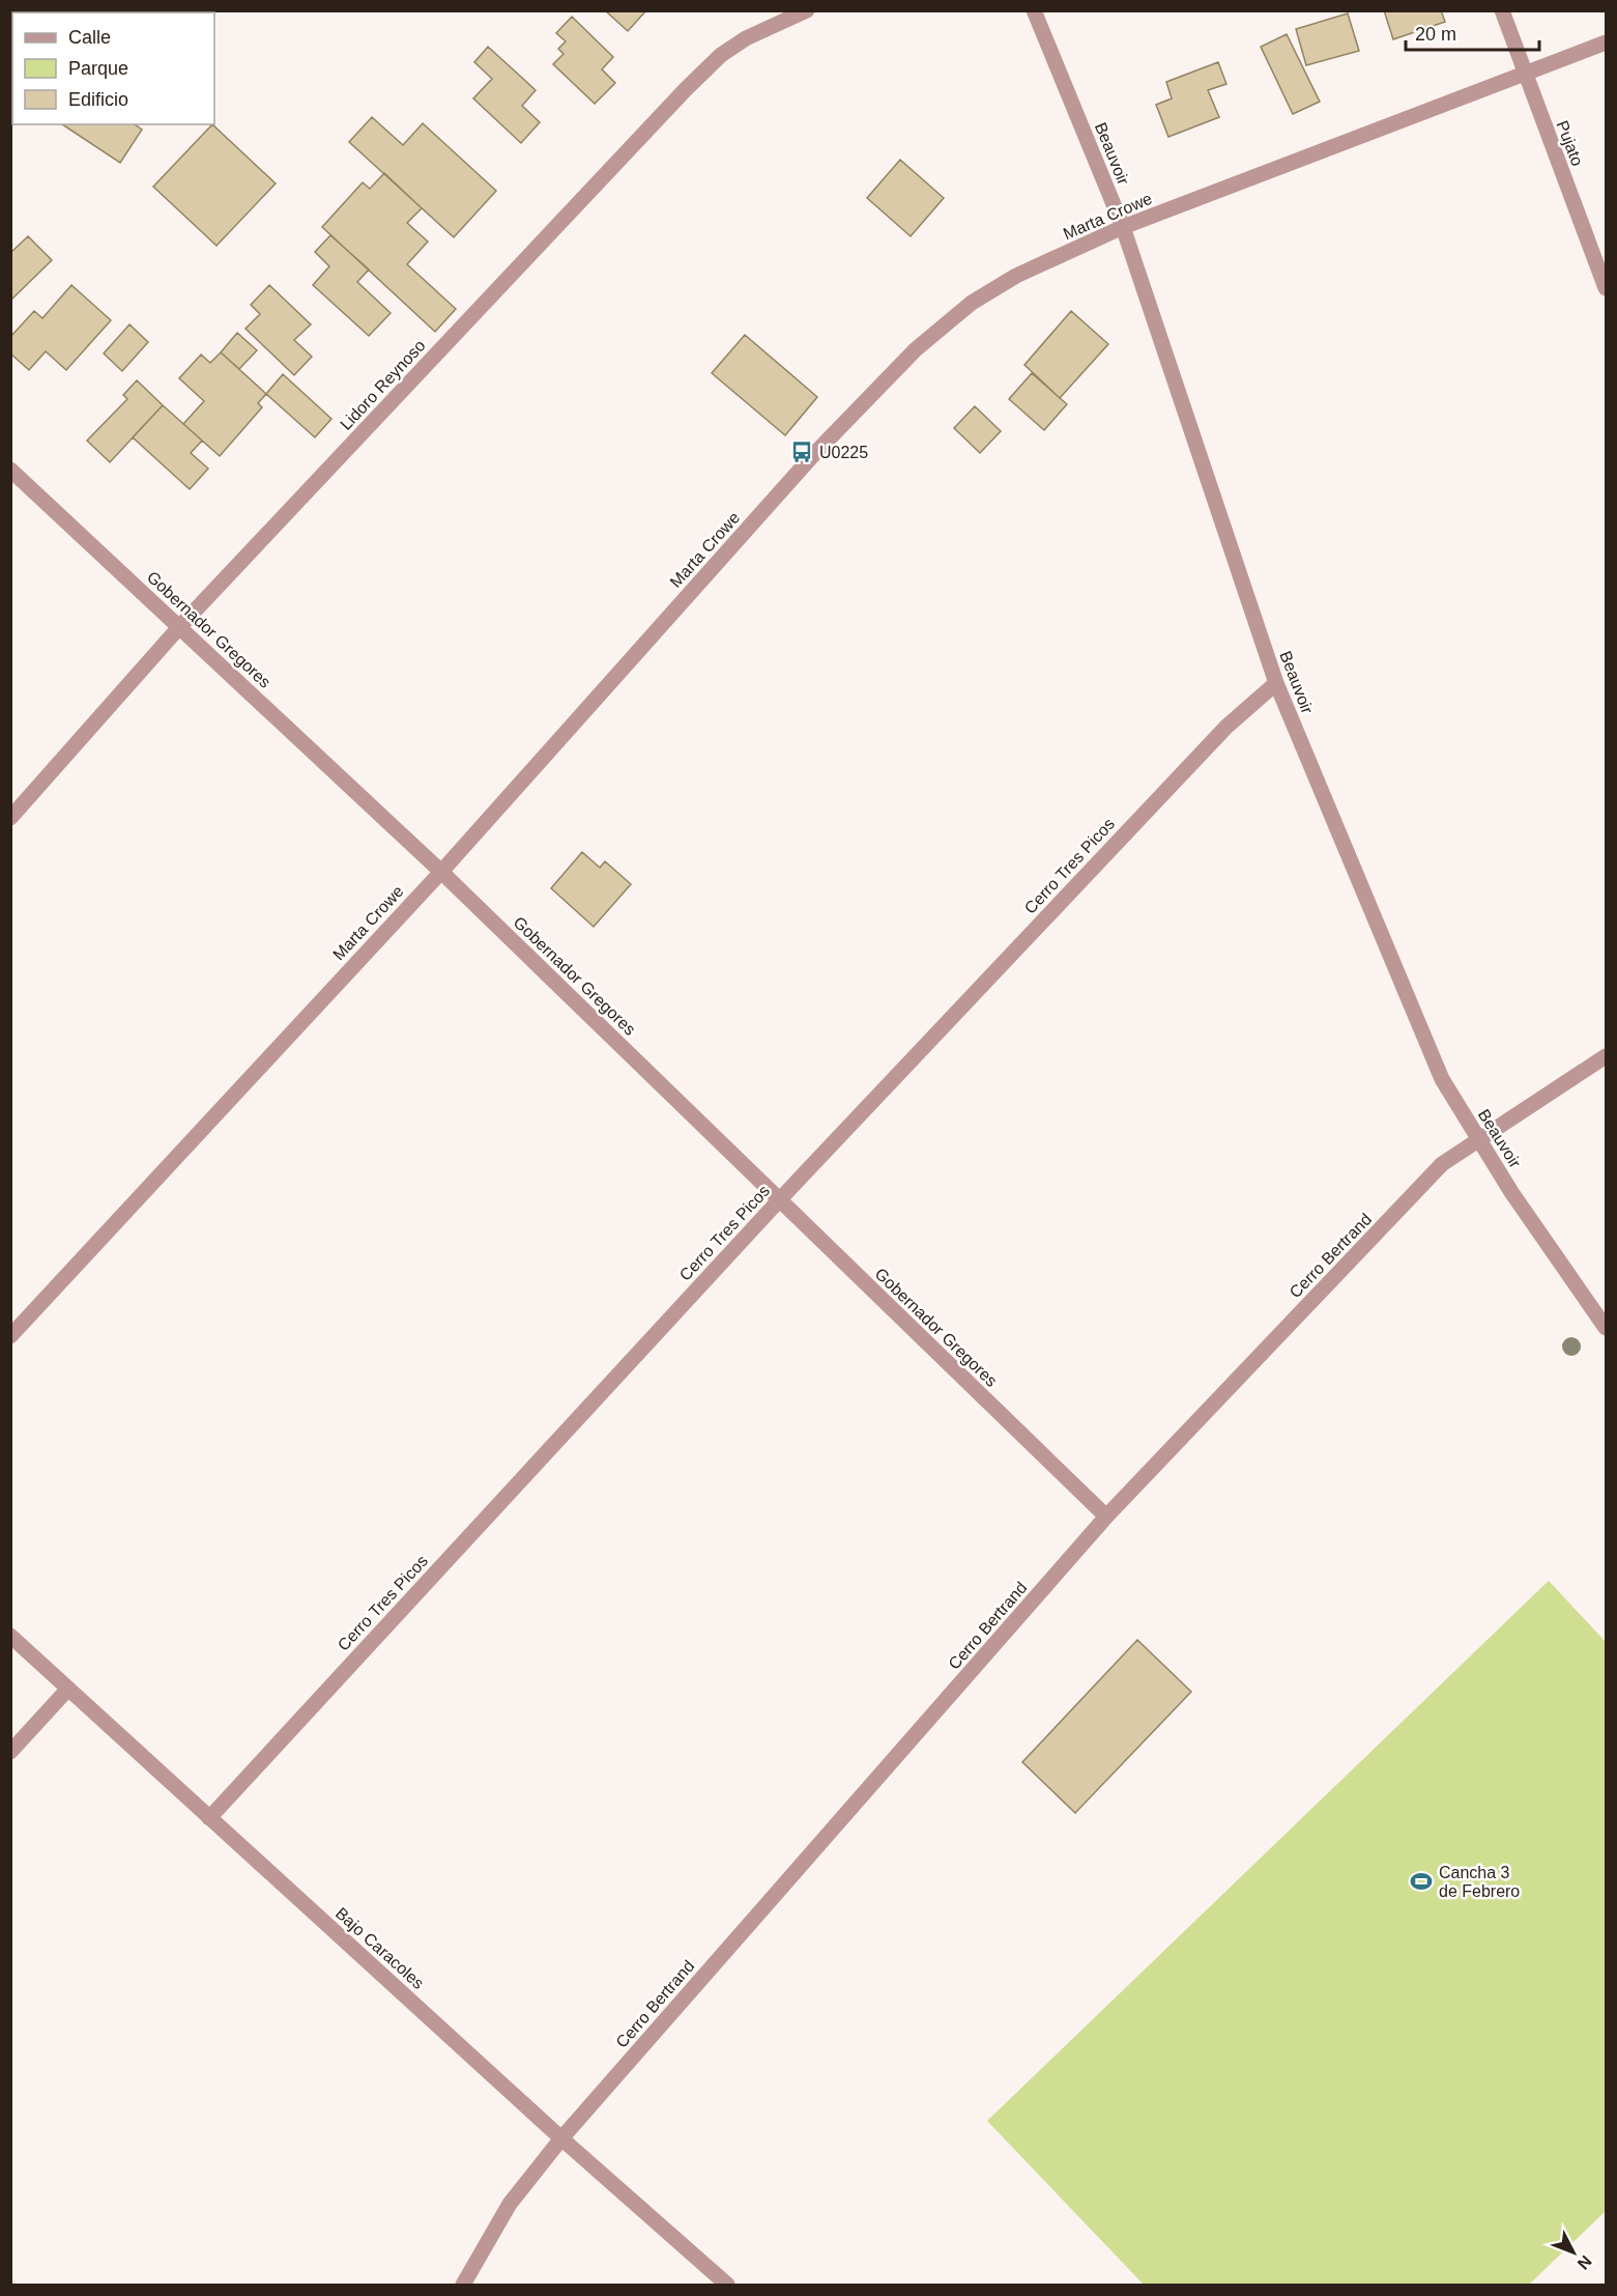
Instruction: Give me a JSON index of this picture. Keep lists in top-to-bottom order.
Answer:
{
  "streets": {
    "street": [
      "Pujato",
      "Beauvoir",
      "Marta Crowe",
      "Lidoro Reynoso",
      "Gobernador Gregores",
      "Cerro Tres Picos",
      "Cerro Bertrand",
      "Bajo Caracoles"
    ]
  },
  "crossings": [
    ["Pujato", "Marta Crowe"],
    ["Beauvoir", "Marta Crowe"],
    ["Beauvoir", "Cerro Tres Picos"],
    ["Beauvoir", "Cerro Bertrand"],
    ["Marta Crowe", "Gobernador Gregores"],
    ["Lidoro Reynoso", "Gobernador Gregores"],
    ["Gobernador Gregores", "Cerro Tres Picos"],
    ["Gobernador Gregores", "Cerro Bertrand"],
    ["Cerro Tres Picos", "Bajo Caracoles"],
    ["Cerro Bertrand", "Bajo Caracoles"]
  ],
  "places": {
    "bus stop": ["U0225"],
    "sports": ["Cancha 3 de Febrero"]
  },
  "legend": ["Calle", "Parque", "Edificio"],
  "scale_bar": "20 m",
  "north": "bottom right"
}
